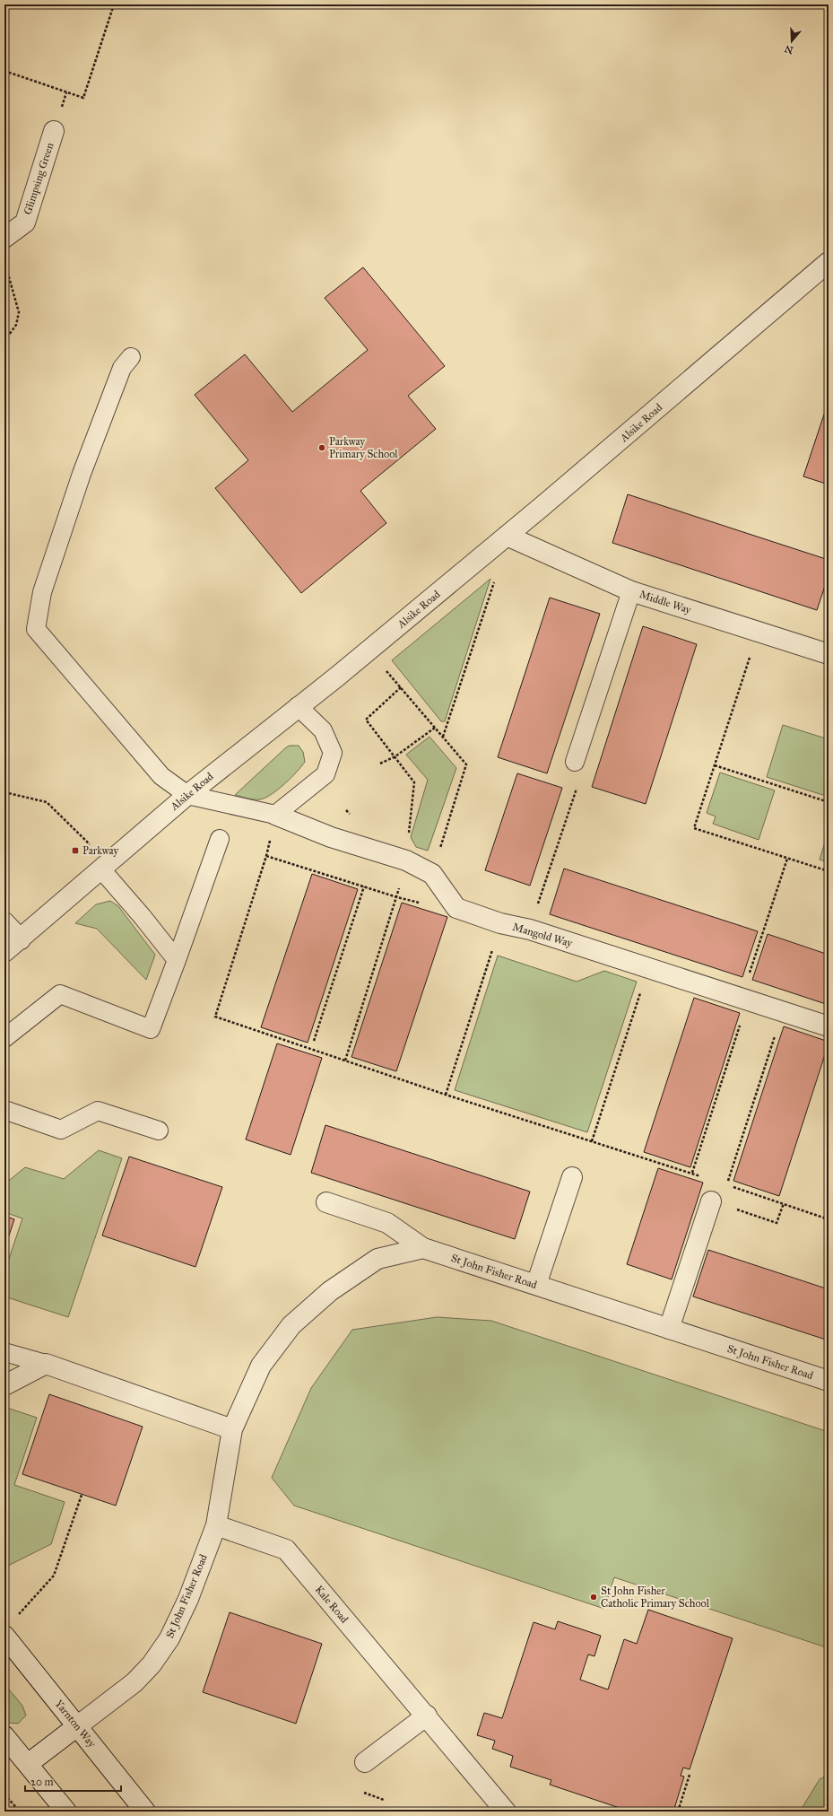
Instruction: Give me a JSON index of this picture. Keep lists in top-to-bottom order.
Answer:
{
  "streets": {
    "street": [
      "Glimpsing Green",
      "Alsike Road",
      "Middle Way",
      "Mangold Way",
      "St John Fisher Road",
      "Kale Road",
      "Yarnton Way"
    ]
  },
  "crossings": [
    ["Alsike Road", "Middle Way"],
    ["St John Fisher Road", "Kale Road"],
    ["St John Fisher Road", "Yarnton Way"]
  ],
  "places": {
    "other": ["Parkway Primary School", "St John Fisher Catholic Primary School"],
    "transit": ["Parkway"]
  },
  "scale_bar": "20 m",
  "north": "bottom"
}
